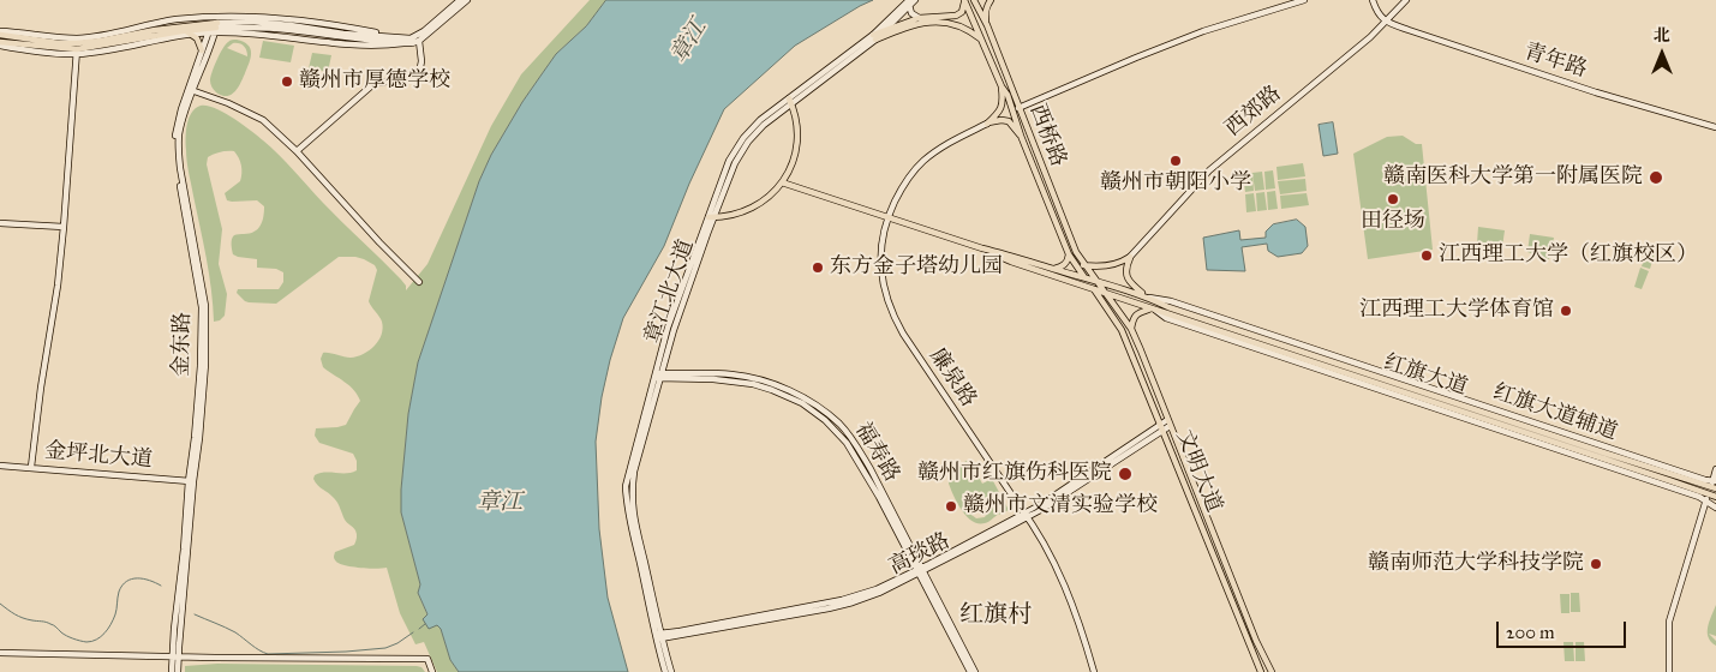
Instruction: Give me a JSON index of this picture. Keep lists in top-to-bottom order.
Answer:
{
  "streets": {
    "main road": [
      "青年路",
      "西郊路",
      "西桥路",
      "章江北大道",
      "金东路",
      "红旗大道",
      "廉泉路",
      "红旗大道辅道",
      "福寿路",
      "金坪北大道",
      "文明大道",
      "高琰路"
    ]
  },
  "crossings": [
    ["青年路", "西郊路"],
    ["西桥路", "红旗大道"],
    ["西桥路", "文明大道"],
    ["章江北大道", "福寿路"],
    ["章江北大道", "高琰路"],
    ["金东路", "金坪北大道"],
    ["红旗大道", "红旗大道辅道"],
    ["红旗大道", "文明大道"],
    ["廉泉路", "高琰路"],
    ["福寿路", "高琰路"],
    ["文明大道", "高琰路"]
  ],
  "districts": ["红旗村"],
  "water": ["章江"],
  "places": [
    "赣州市厚德学校",
    "赣州市朝阳小学",
    "赣南医科大学第一附属医院",
    "田径场",
    "江西理工大学（红旗校区）",
    "东方金子塔幼儿园",
    "江西理工大学体育馆",
    "赣州市红旗伤科医院",
    "赣州市文清实验学校",
    "赣南师范大学科技学院"
  ],
  "scale_bar": "200 m",
  "north": "top"
}
